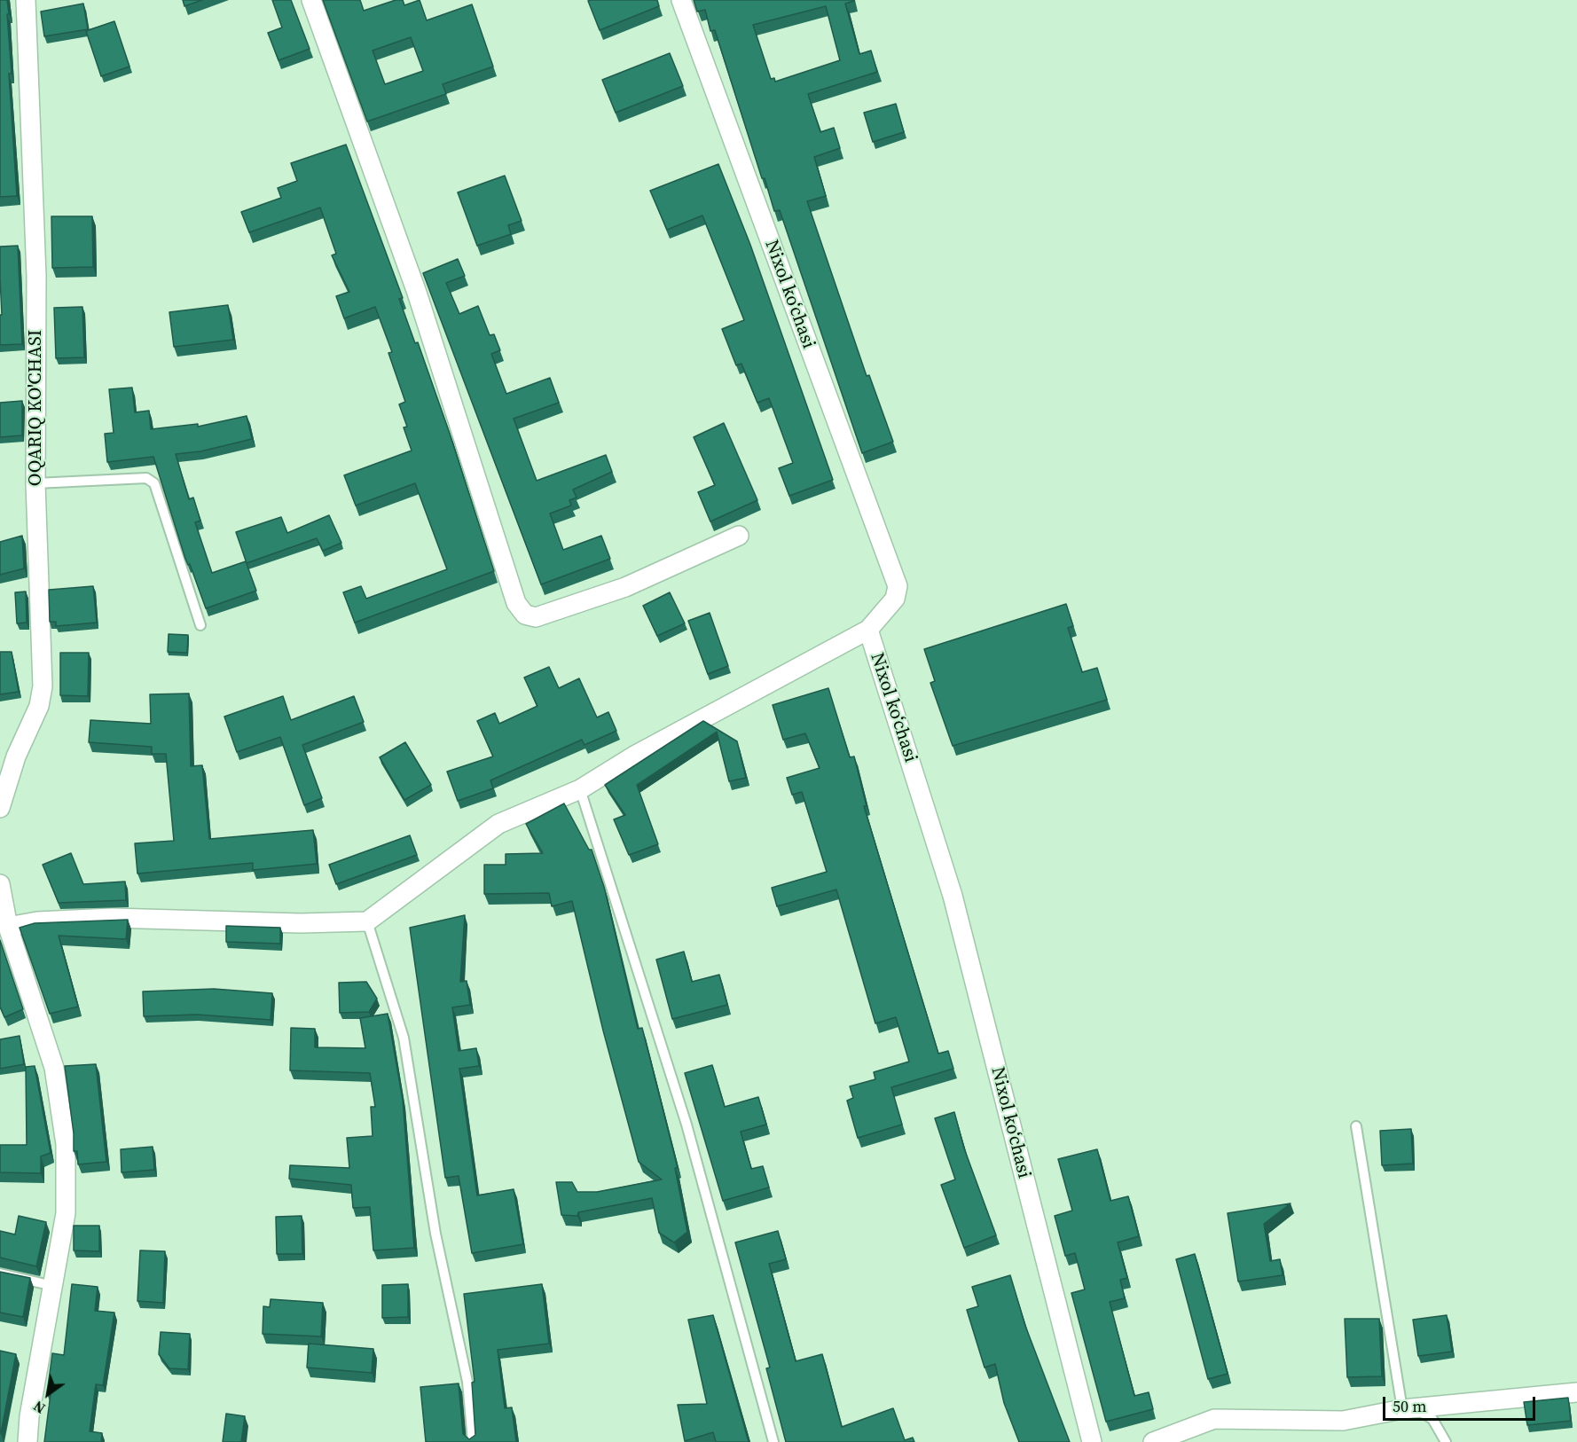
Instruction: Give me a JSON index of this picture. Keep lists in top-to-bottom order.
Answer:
{
  "streets": {
    "street": ["Nixol koʻchasi", "OQARIQ KO'CHASI"]
  },
  "scale_bar": "50 m",
  "north": "bottom left"
}
